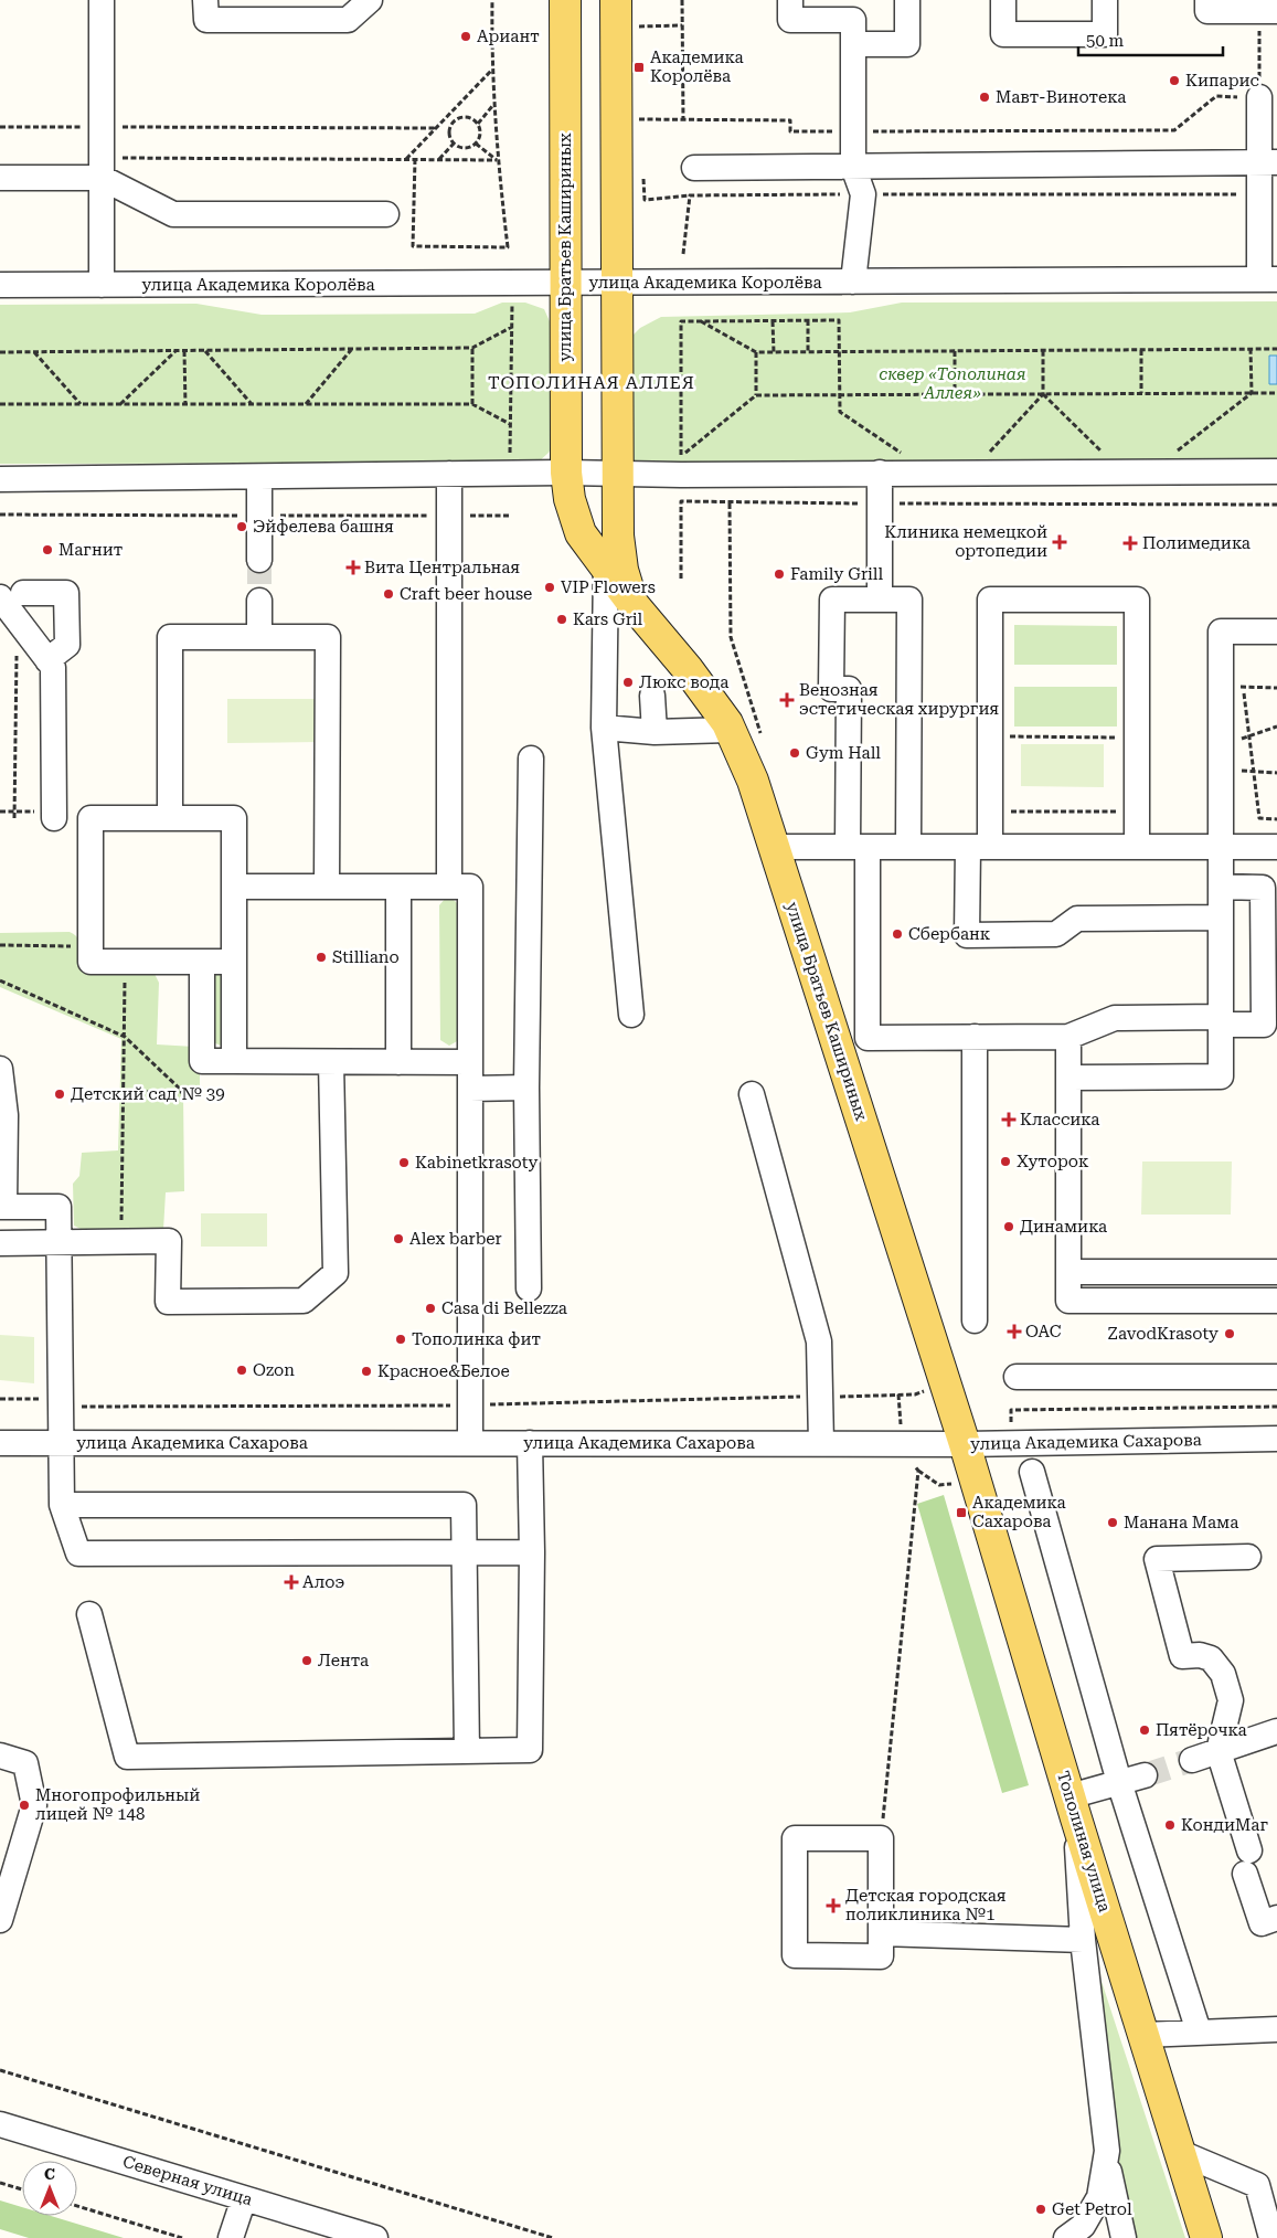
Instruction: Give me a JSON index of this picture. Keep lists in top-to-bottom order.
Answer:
{
  "streets": {
    "main road": ["улица Братьев Кашириных", "Тополиная улица"],
    "street": ["улица Академика Королёва", "улица Академика Сахарова", "Северная улица"]
  },
  "crossings": [
    ["улица Братьев Кашириных", "улица Академика Королёва"],
    ["улица Братьев Кашириных", "улица Академика Сахарова"],
    ["улица Братьев Кашириных", "Тополиная улица"],
    ["улица Академика Сахарова", "Тополиная улица"]
  ],
  "districts": ["ТОПОЛИНАЯ АЛЛЕЯ"],
  "parks": ["сквер «Тополиная Аллея»"],
  "places": {
    "other": [
      "Ариант",
      "Кипарис",
      "Мавт-Винотека",
      "Эйфелева башня",
      "Магнит",
      "Family Grill",
      "VIP Flowers",
      "Craft beer house",
      "Kars Gril",
      "Люкс вода",
      "Gym Hall",
      "Сбербанк",
      "Stilliano",
      "Детский сад № 39",
      "Хуторок",
      "Kabinetkrasoty",
      "Динамика",
      "Alex barber",
      "Casa di Bellezza",
      "ZavodKrasoty",
      "Тополинка фит",
      "Ozon",
      "Красное&Белое",
      "Манана Мама",
      "Лента",
      "Пятёрочка",
      "Многопрофильный лицей № 148",
      "КондиМаг",
      "Get Petrol"
    ],
    "transit": ["Академика Королёва", "Академика Сахарова"],
    "health": [
      "Клиника немецкой ортопедии",
      "Полимедика",
      "Вита Центральная",
      "Венозная эстетическая хирургия",
      "Классика",
      "ОАС",
      "Алоэ",
      "Детская городская поликлиника №1"
    ]
  },
  "scale_bar": "50 m",
  "north": "top"
}
